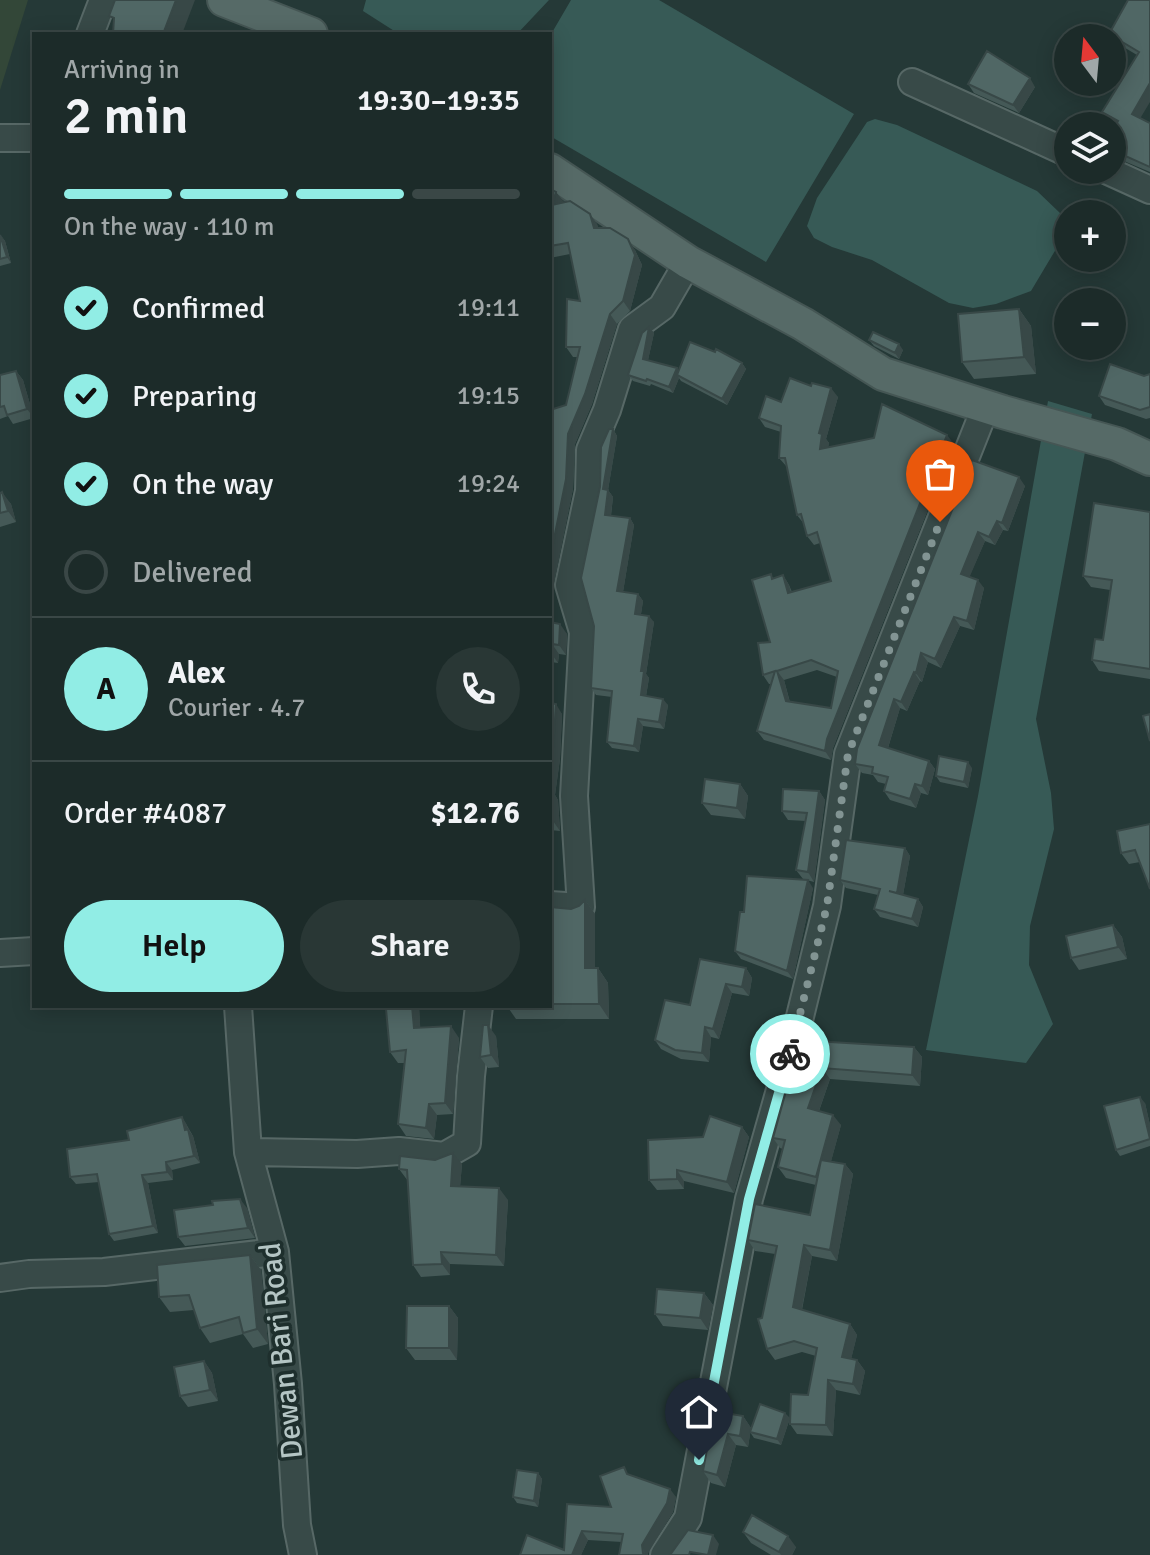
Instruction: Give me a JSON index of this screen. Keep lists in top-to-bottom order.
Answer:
{
  "streets": {
    "street": ["Dewan Bari Road"]
  },
  "north": "top",
  "page": {
    "map_buttons": ["+", "−"],
    "heading": ["2 min", "Arriving in", "19:30–19:35"],
    "panel": [
      "Alex",
      "Courier · 4.7",
      "Order #4087",
      "$12.76"
    ],
    "bar": "On the way · 110 m",
    "list": [
      ["Confirmed", "19:11"],
      ["Preparing", "19:15"],
      ["On the way", "19:24"],
      "Delivered"
    ],
    "round": "A",
    "buttons": ["Help", "Share"]
  }
}
